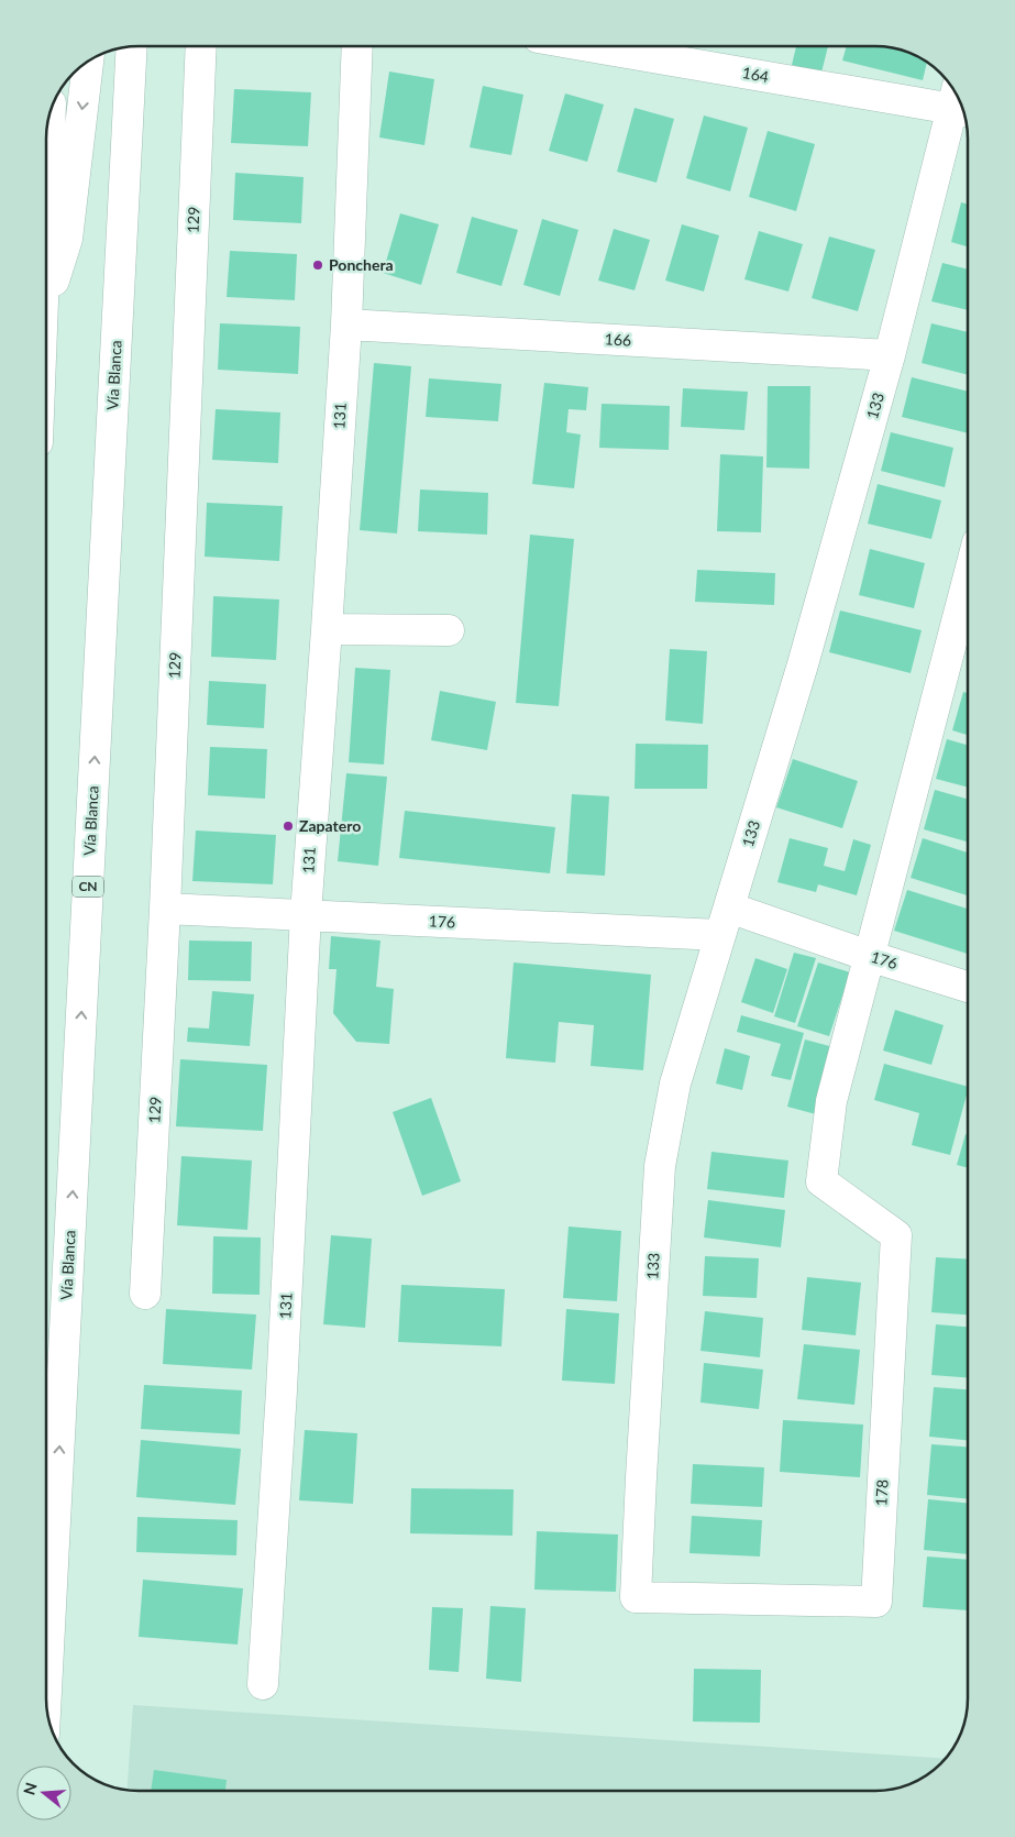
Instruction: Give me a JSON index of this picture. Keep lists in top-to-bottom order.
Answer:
{
  "streets": {
    "main road": [
      "164",
      "129",
      "166",
      "Vía Blanca",
      "133",
      "131",
      "CN",
      "176",
      "178"
    ]
  },
  "crossings": [
    ["164", "133"],
    ["129", "176"],
    ["166", "133"],
    ["166", "131"],
    ["133", "176"],
    ["133", "178"],
    ["131", "176"],
    ["176", "178"]
  ],
  "one_way": ["Vía Blanca"],
  "places": ["Ponchera", "Zapatero"],
  "north": "left"
}
